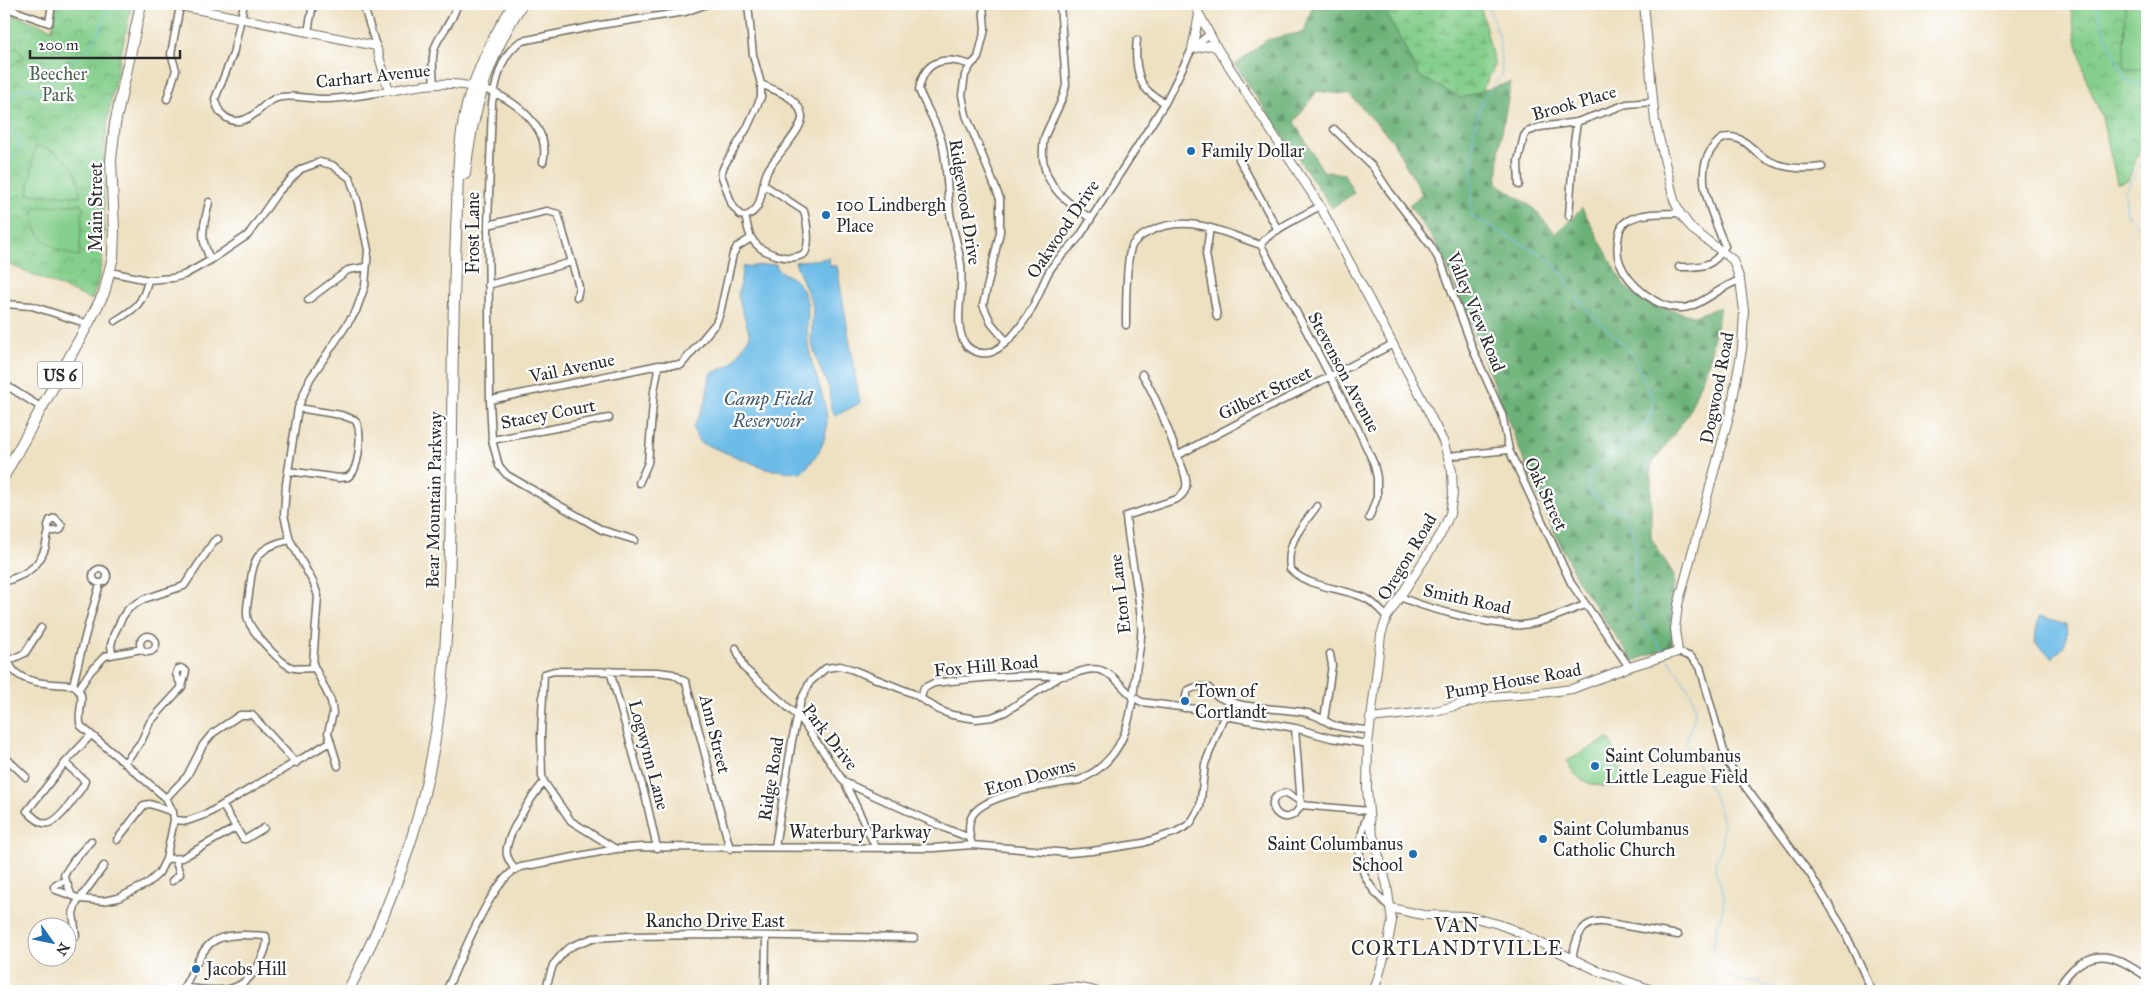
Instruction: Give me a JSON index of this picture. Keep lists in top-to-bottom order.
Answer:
{
  "streets": {
    "main road": ["Main Street", "US 6", "Bear Mountain Parkway"],
    "street": [
      "Carhart Avenue",
      "Brook Place",
      "Ridgewood Drive",
      "Oakwood Drive",
      "Frost Lane",
      "Valley View Road",
      "Vail Avenue",
      "Stevenson Avenue",
      "Dogwood Road",
      "Gilbert Street",
      "Stacey Court",
      "Oak Street",
      "Oregon Road",
      "Eton Lane",
      "Smith Road",
      "Fox Hill Road",
      "Pump House Road",
      "Ann Street",
      "Park Drive",
      "Logwynn Lane",
      "Eton Downs",
      "Ridge Road",
      "Waterbury Parkway",
      "Rancho Drive East"
    ]
  },
  "crossings": [
    ["Carhart Avenue", "Bear Mountain Parkway"],
    ["Brook Place", "Dogwood Road"],
    ["Ridgewood Drive", "Oakwood Drive"],
    ["Oakwood Drive", "Oregon Road"],
    ["Frost Lane", "Vail Avenue"],
    ["Frost Lane", "Stacey Court"],
    ["Valley View Road", "Oak Street"],
    ["Stevenson Avenue", "Gilbert Street"],
    ["Dogwood Road", "Pump House Road"],
    ["Gilbert Street", "Oregon Road"],
    ["Gilbert Street", "Eton Lane"],
    ["Oak Street", "Oregon Road"],
    ["Oak Street", "Smith Road"],
    ["Oregon Road", "Smith Road"],
    ["Oregon Road", "Pump House Road"],
    ["Eton Lane", "Fox Hill Road"],
    ["Eton Lane", "Eton Downs"],
    ["Fox Hill Road", "Park Drive"],
    ["Fox Hill Road", "Eton Downs"],
    ["Fox Hill Road", "Ridge Road"],
    ["Ann Street", "Logwynn Lane"],
    ["Ann Street", "Waterbury Parkway"],
    ["Park Drive", "Eton Downs"],
    ["Park Drive", "Ridge Road"],
    ["Logwynn Lane", "Waterbury Parkway"],
    ["Ridge Road", "Waterbury Parkway"]
  ],
  "districts": ["VAN CORTLANDTVILLE"],
  "water": ["Camp Field Reservoir"],
  "parks": ["Beecher Park"],
  "places": [
    "Family Dollar",
    "100 Lindbergh Place",
    "Town of Cortlandt",
    "Saint Columbanus Little League Field",
    "Saint Columbanus Catholic Church",
    "Saint Columbanus School",
    "Jacobs Hill"
  ],
  "scale_bar": "200 m",
  "north": "bottom right"
}
